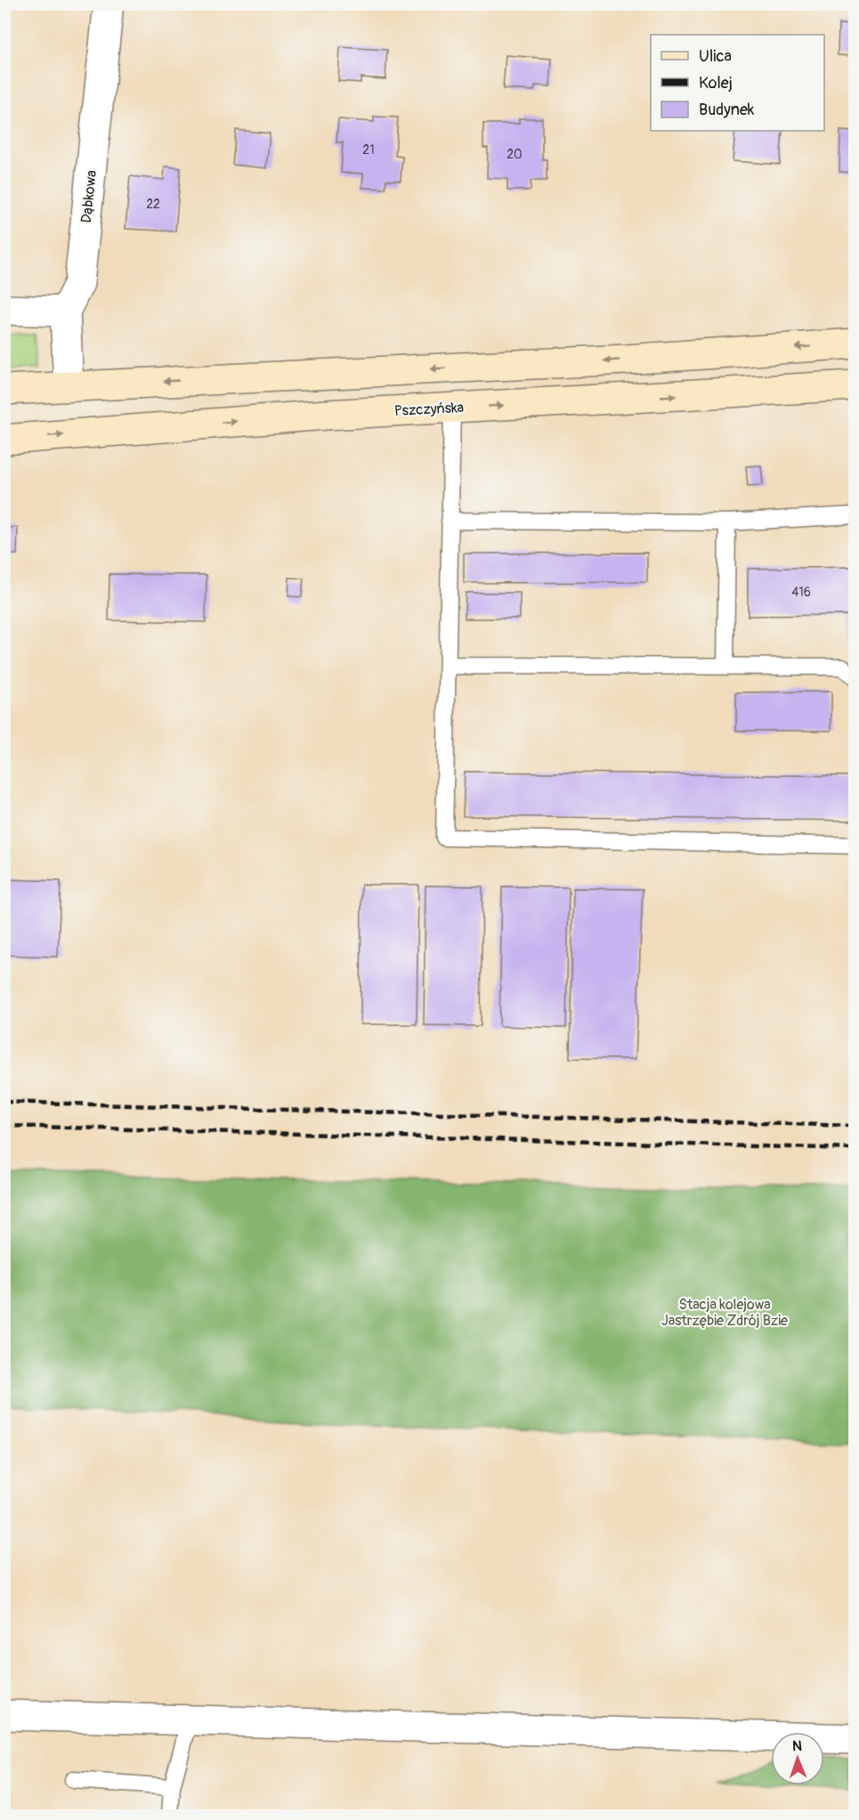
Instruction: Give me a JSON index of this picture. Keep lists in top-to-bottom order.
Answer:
{
  "streets": {
    "main road": ["Pszczyńska"],
    "street": ["Dąbkowa"]
  },
  "parks": ["Stacja kolejowa Jastrzębie Zdrój Bzie"],
  "house_numbers": [
    "21",
    "20",
    "22",
    "416"
  ],
  "legend": ["Ulica", "Kolej", "Budynek"],
  "north": "top"
}
